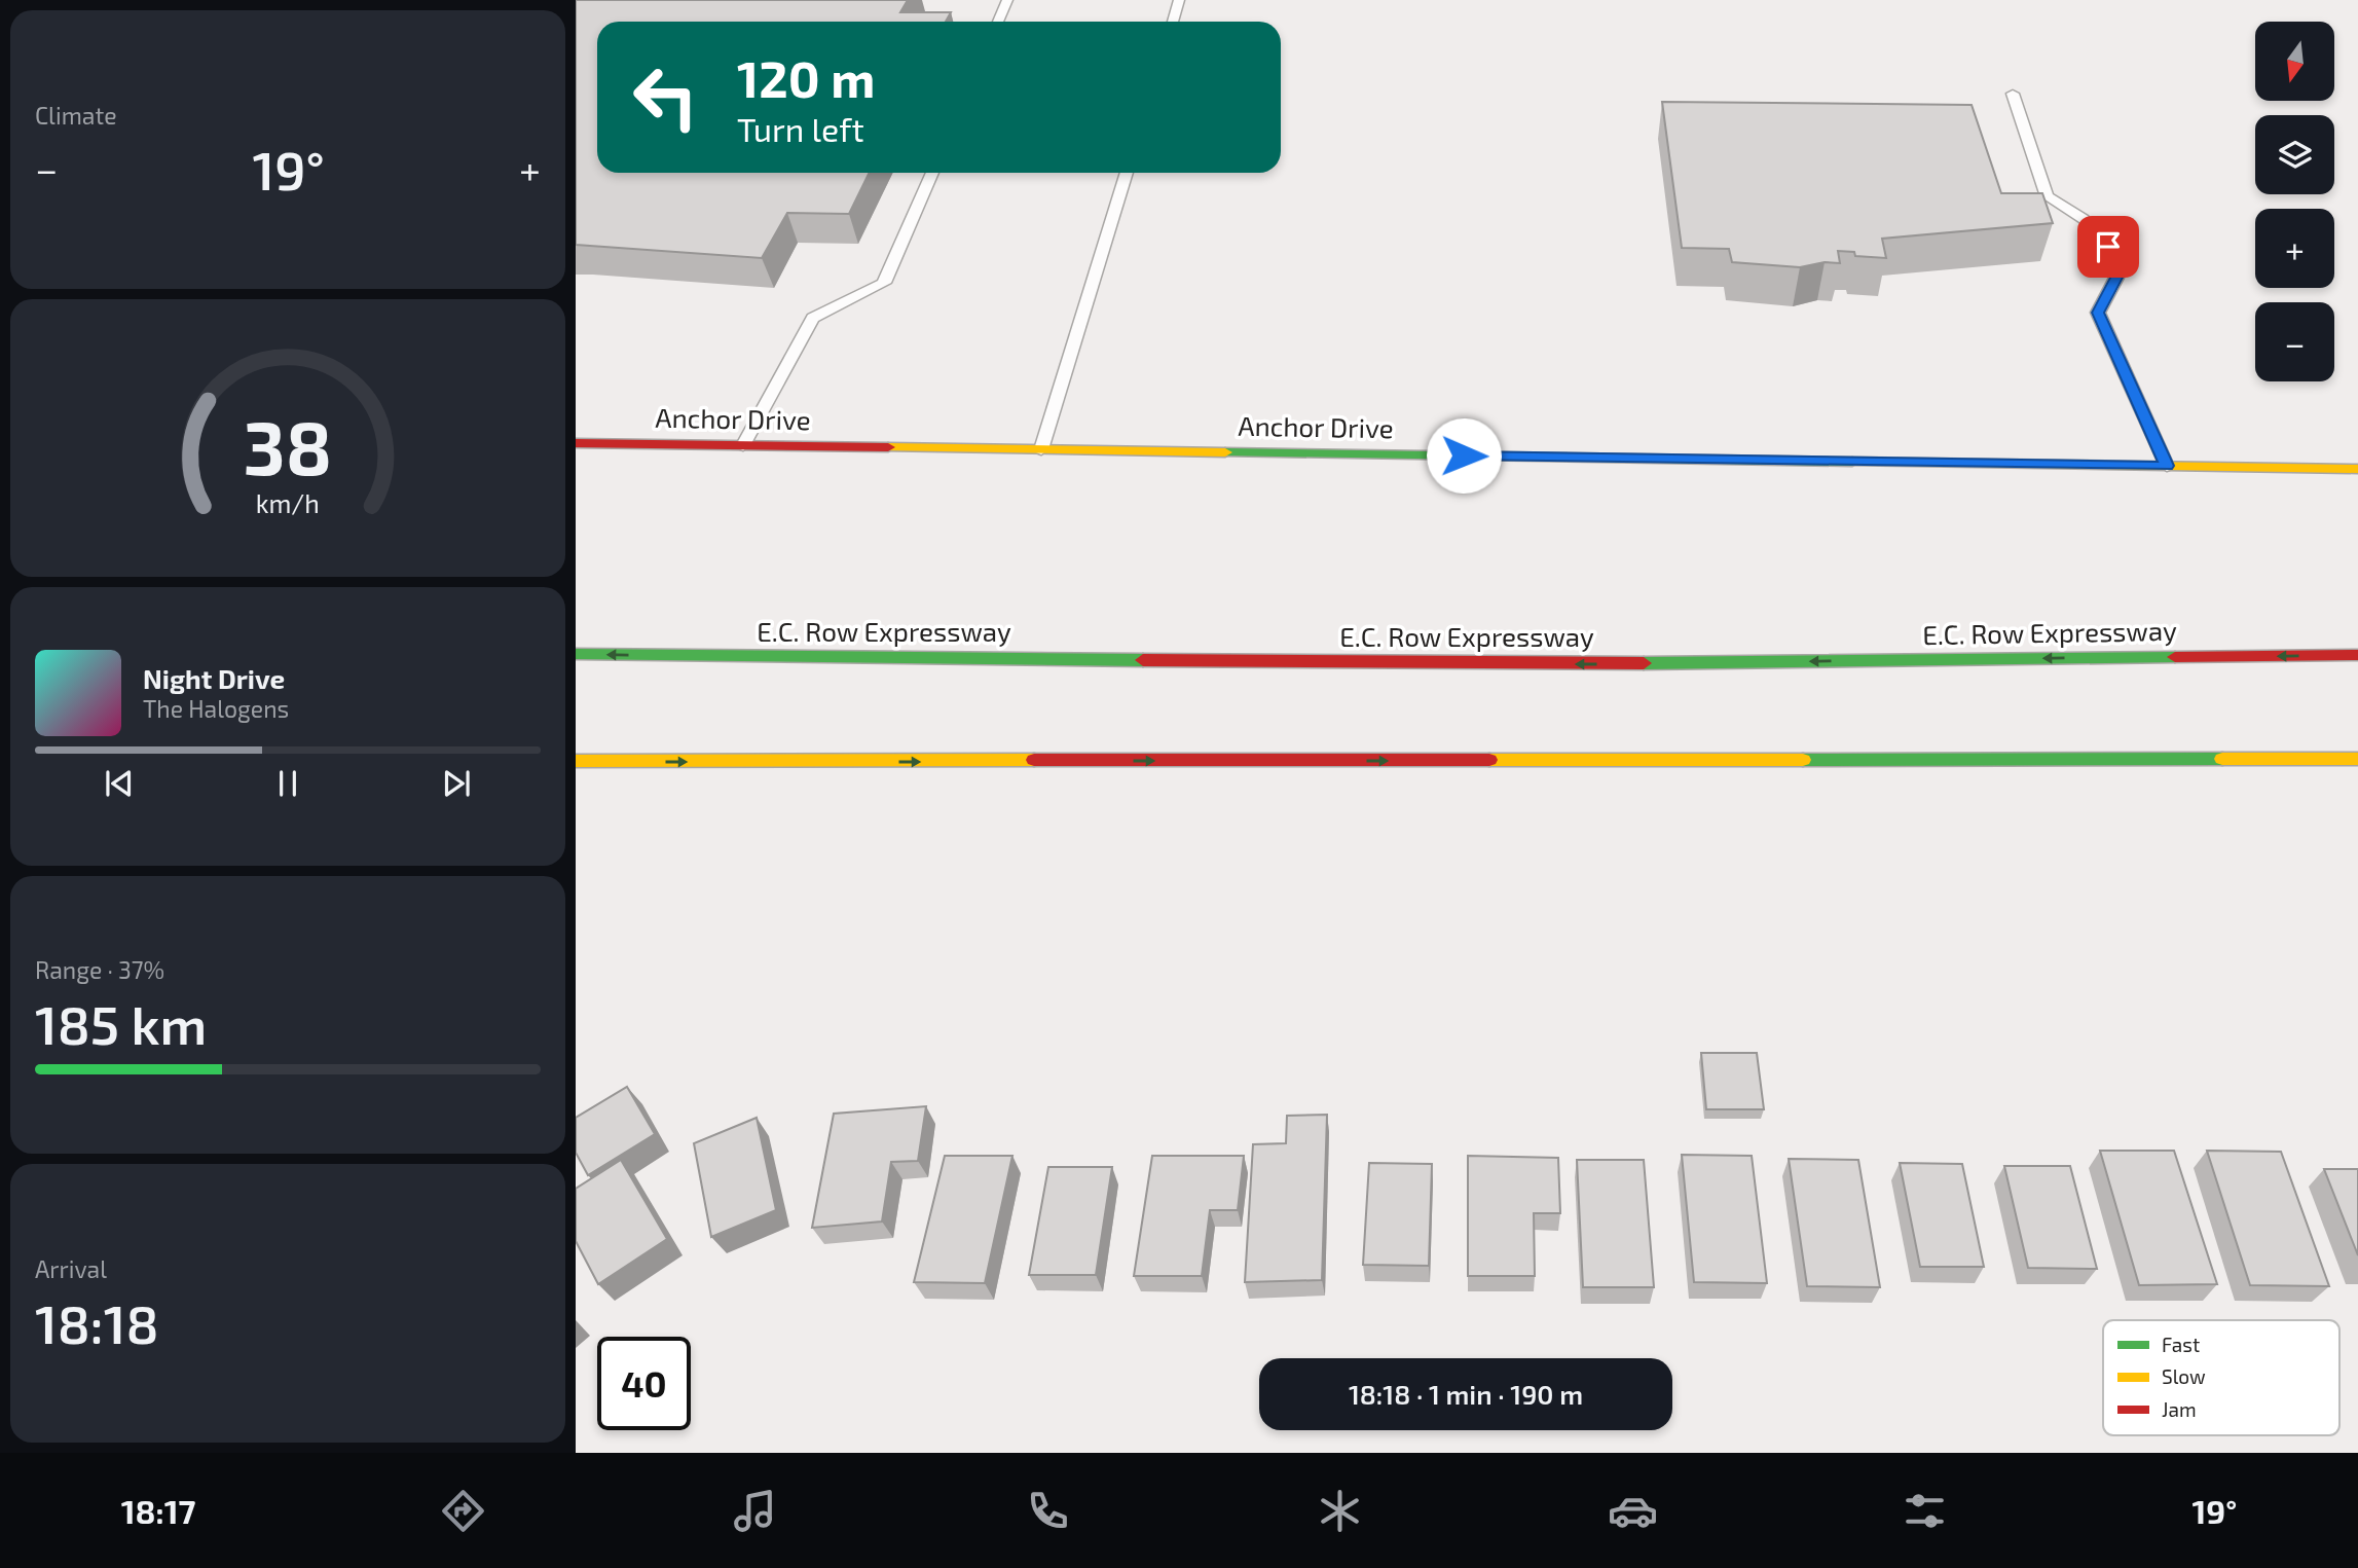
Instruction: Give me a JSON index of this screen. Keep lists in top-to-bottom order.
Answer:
{
  "streets": {
    "main road": ["Anchor Drive", "E.C. Row Expressway"]
  },
  "legend": ["Fast", "Slow", "Jam"],
  "north": "bottom",
  "page": {
    "tile": [
      "Climate",
      ["Range · 37%", "185 km"],
      ["Arrival", "18:18"]
    ],
    "map_buttons": ["+", "−"],
    "turn": ["120 m", "Turn left"],
    "heat": ["−", "19°", "+"],
    "song": ["Night Drive", "The Halogens"],
    "limit": "40",
    "trip": "18:18 · 1 min · 190 m",
    "tabs": ["18:17", "19°"],
    "gauge": ["38", "km/h"]
  }
}
